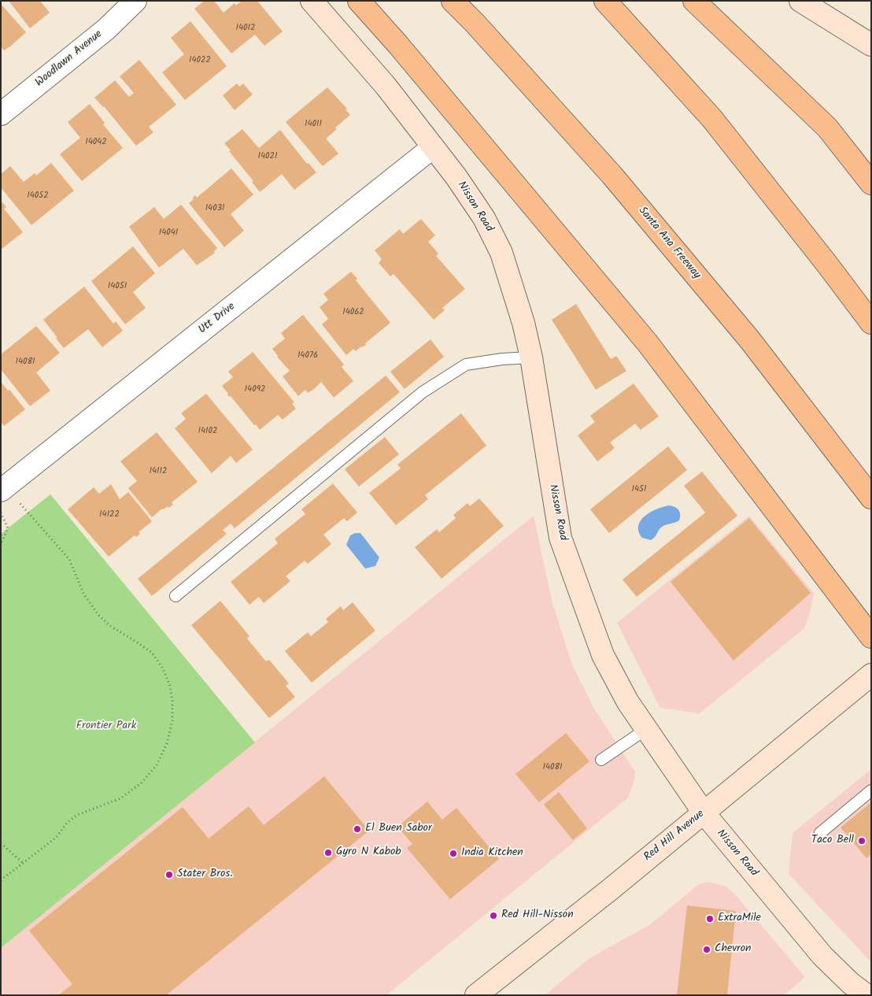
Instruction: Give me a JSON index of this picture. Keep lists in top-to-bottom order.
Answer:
{
  "streets": {
    "highway": ["Santa Ana Freeway"],
    "street": [
      "Woodlawn Avenue",
      "Nisson Road",
      "Utt Drive",
      "Red Hill Avenue"
    ]
  },
  "crossings": [
    ["Nisson Road", "Utt Drive"],
    ["Nisson Road", "Red Hill Avenue"]
  ],
  "parks": ["Frontier Park"],
  "places": [
    "El Buen Sabor",
    "Taco Bell",
    "Gyro N Kabob",
    "India Kitchen",
    "Stater Bros.",
    "Red Hill-Nisson",
    "ExtraMile",
    "Chevron"
  ],
  "house_numbers": [
    "14012",
    "14022",
    "14011",
    "14042",
    "14021",
    "14052",
    "14031",
    "14041",
    "14051",
    "14062",
    "14076",
    "14081",
    "14092",
    "14102",
    "14112",
    "1451",
    "14122",
    "14081"
  ]
}
